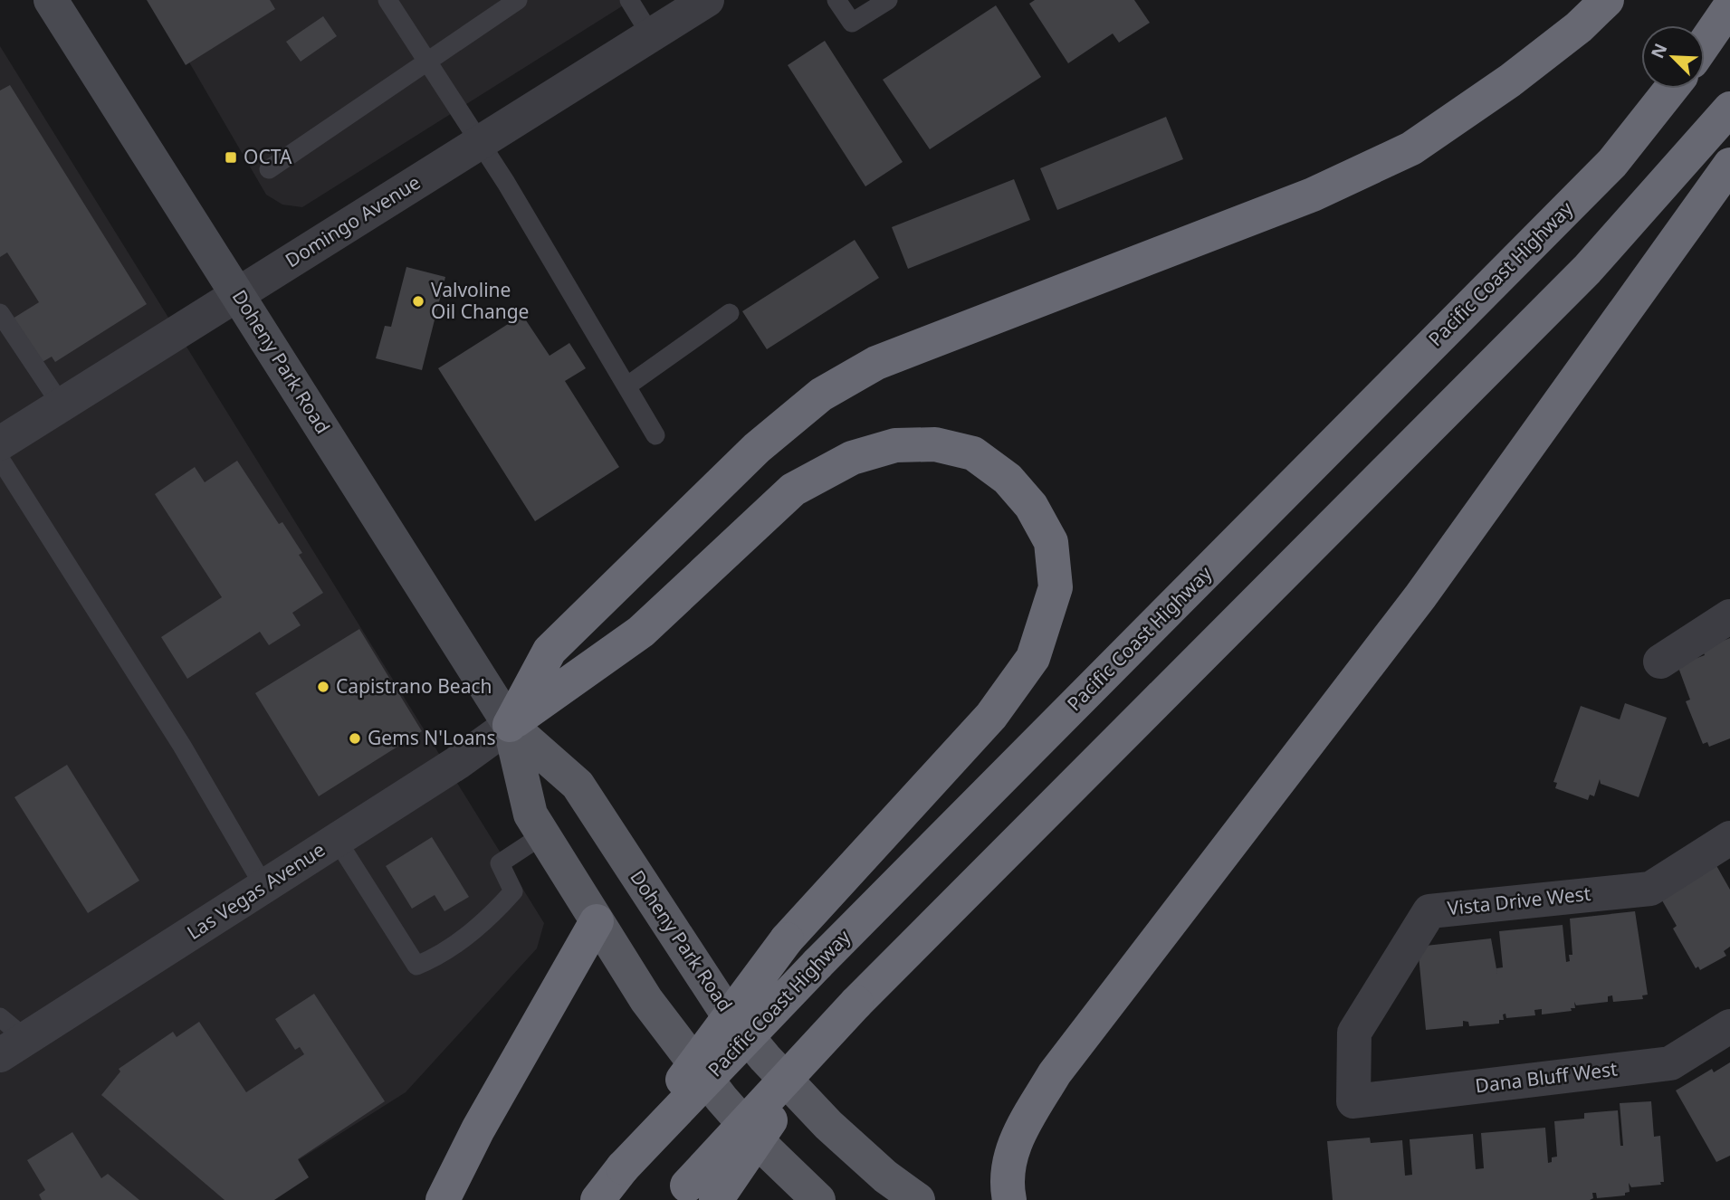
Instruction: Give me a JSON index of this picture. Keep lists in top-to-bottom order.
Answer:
{
  "streets": {
    "highway": ["Pacific Coast Highway"],
    "main road": ["Doheny Park Road"],
    "street": [
      "Domingo Avenue",
      "Las Vegas Avenue",
      "Vista Drive West",
      "Dana Bluff West"
    ]
  },
  "crossings": [
    ["Domingo Avenue", "Doheny Park Road"],
    ["Doheny Park Road", "Las Vegas Avenue"],
    ["Vista Drive West", "Dana Bluff West"]
  ],
  "places": {
    "transit": ["OCTA"],
    "other": ["Valvoline Oil Change", "Capistrano Beach", "Gems N'Loans"]
  },
  "north": "top left"
}
